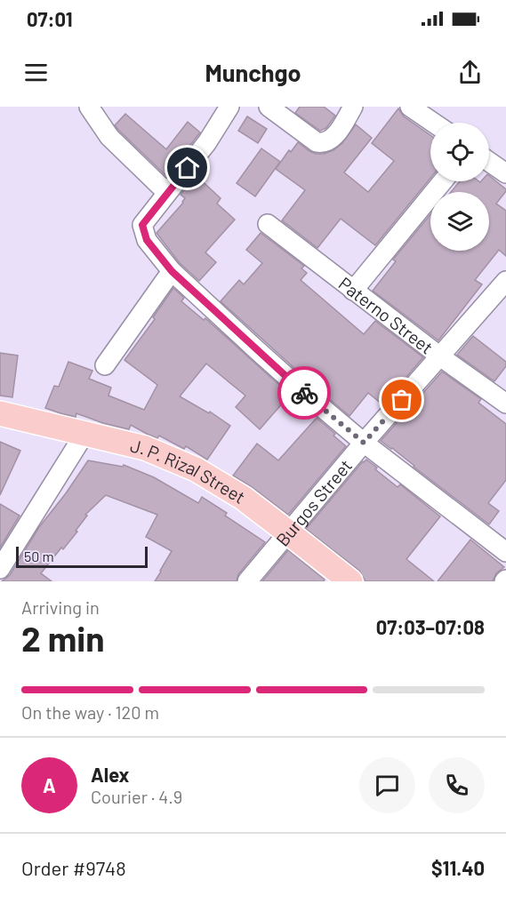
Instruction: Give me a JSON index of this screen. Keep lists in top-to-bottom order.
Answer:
{
  "streets": {
    "main road": ["J. P. Rizal Street"],
    "street": ["Paterno Street", "Burgos Street"]
  },
  "crossings": [
    ["Paterno Street", "Burgos Street"],
    ["J. P. Rizal Street", "Burgos Street"]
  ],
  "scale_bar": "50 m",
  "page": {
    "status": "07:01",
    "header": "Munchgo",
    "scale": "50 m",
    "heading": ["2 min", "Arriving in", "07:03–07:08"],
    "panel": [
      "Alex",
      "Courier · 4.9",
      "Order #9748",
      "$11.40"
    ],
    "bar": "On the way · 120 m",
    "round": "A"
  }
}
